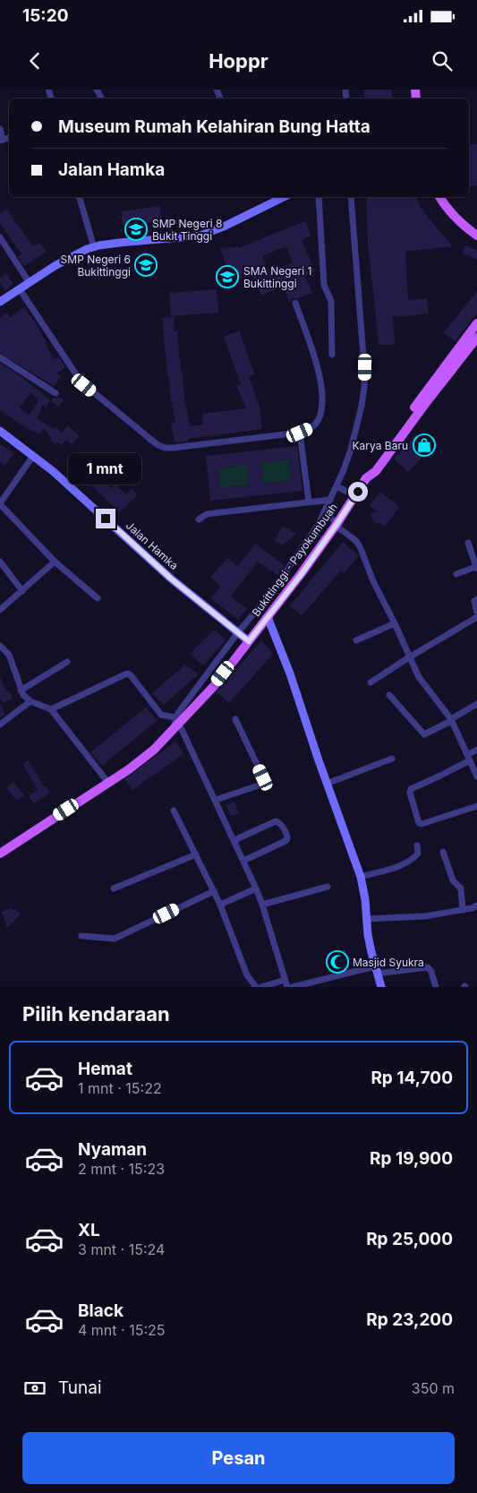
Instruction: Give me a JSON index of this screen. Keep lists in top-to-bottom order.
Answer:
{
  "streets": {
    "main road": ["Bukittinggi - Payokumbuah"],
    "street": ["Jalan Hamka"]
  },
  "crossings": [
    ["Jalan Hamka", "Bukittinggi - Payokumbuah"]
  ],
  "places": {
    "school or university": ["SMP Negeri 8 Bukit Tinggi", "SMP Negeri 6 Bukittinggi", "SMA Negeri 1 Bukittinggi"],
    "shop": ["Karya Baru"],
    "mosque": ["Masjid Syukra"]
  },
  "page": {
    "status": "15:20",
    "header": "Hoppr",
    "banner": ["Museum Rumah Kelahiran Bung Hatta", "Jalan Hamka"],
    "bubble": "1 mnt",
    "heading": "Pilih kendaraan",
    "list": [
      {
        "name": "Hemat",
        "note": "1 mnt · 15:22",
        "value": "Rp 14,700"
      },
      {
        "name": "Nyaman",
        "note": "2 mnt · 15:23",
        "value": "Rp 19,900"
      },
      {
        "name": "XL",
        "note": "3 mnt · 15:24",
        "value": "Rp 25,000"
      },
      {
        "name": "Black",
        "note": "4 mnt · 15:25",
        "value": "Rp 23,200"
      }
    ],
    "pay": ["Tunai", "350 m"],
    "buttons": "Pesan"
  }
}
